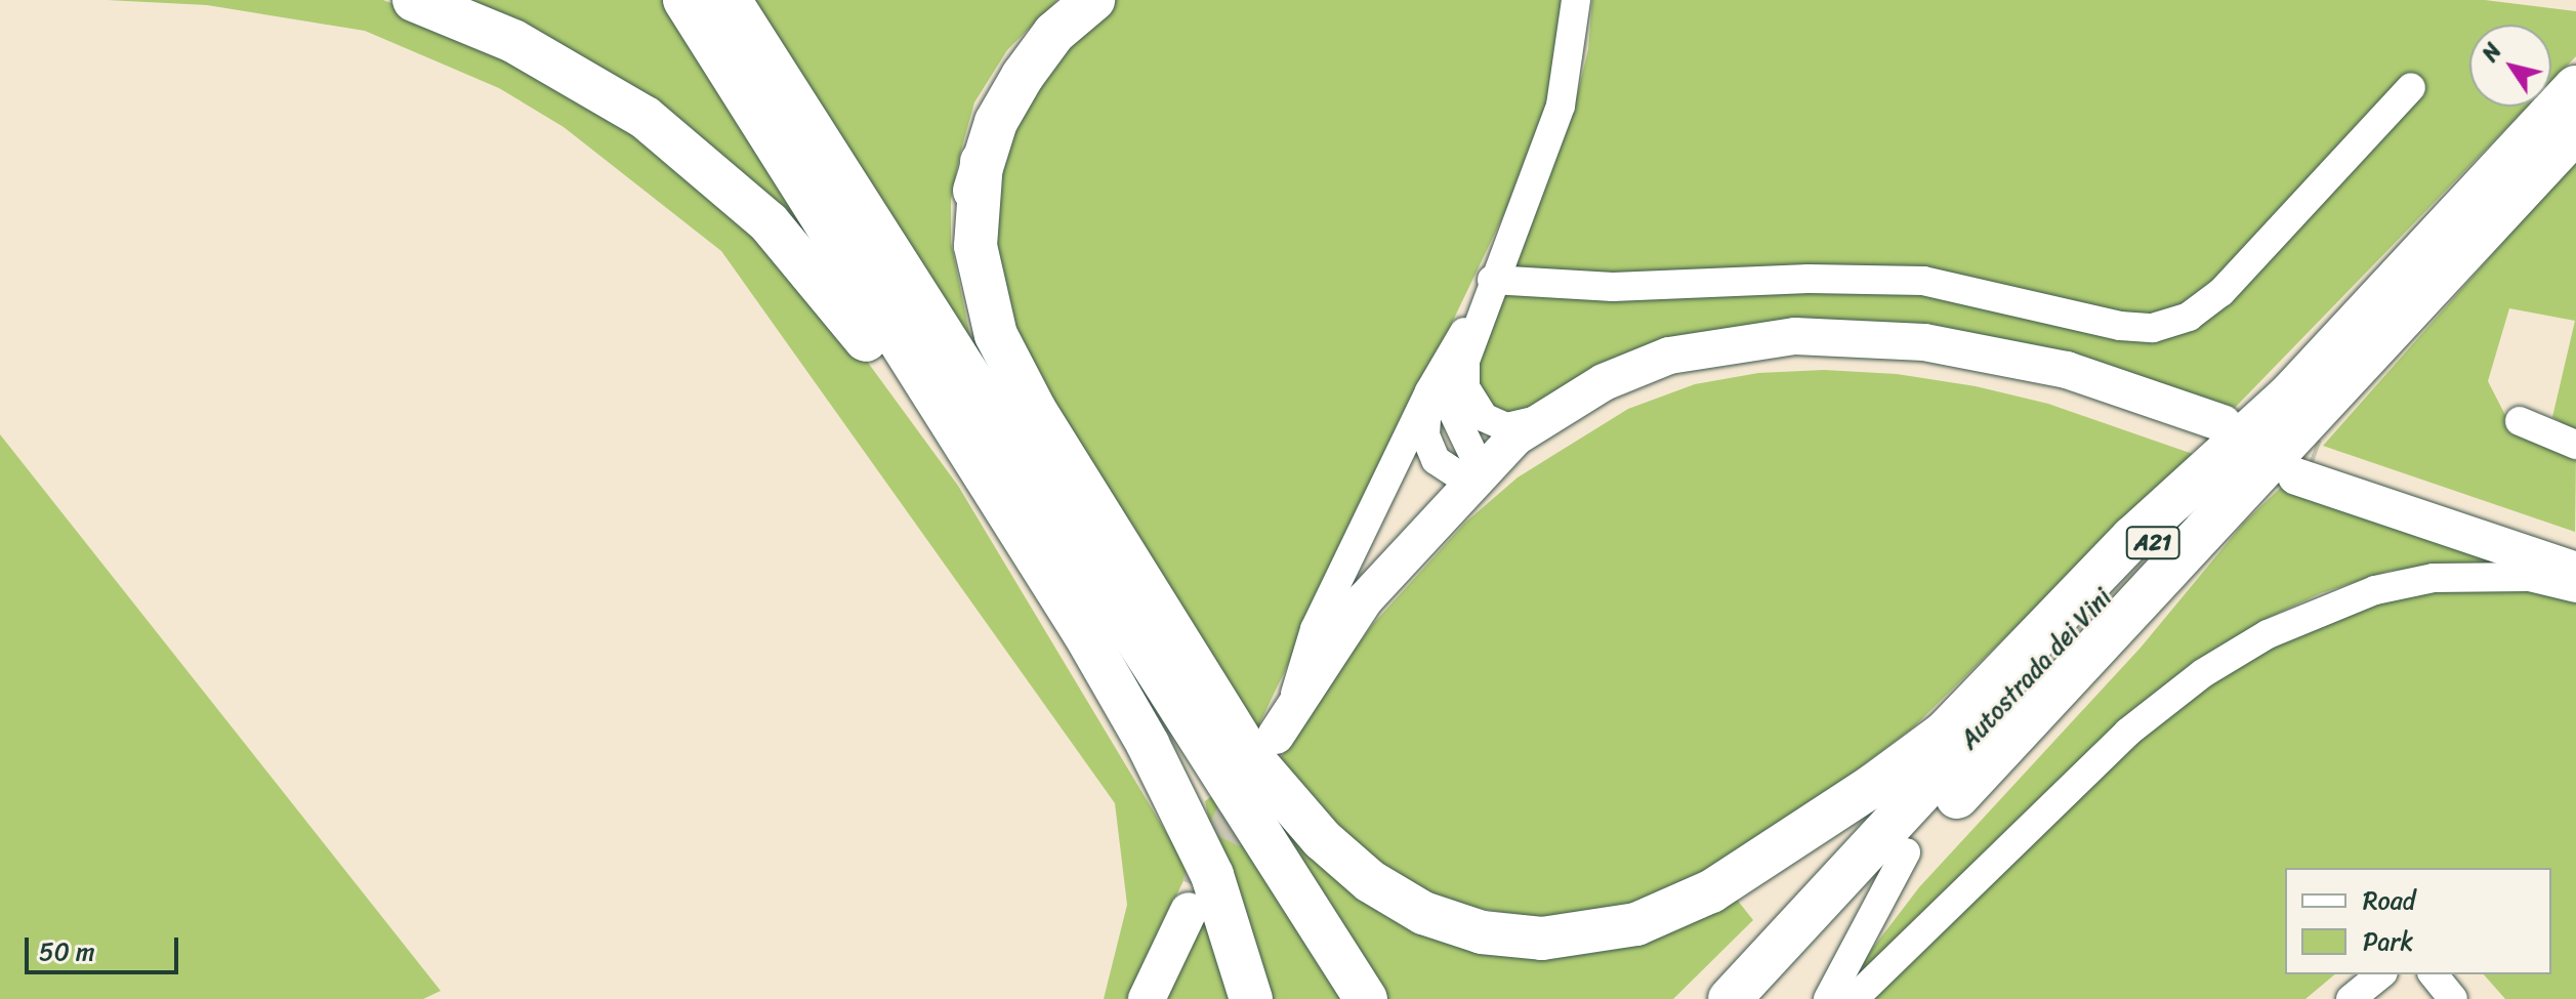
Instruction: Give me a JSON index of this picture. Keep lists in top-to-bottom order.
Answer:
{
  "streets": {
    "highway": ["A21", "Autostrada dei Vini"]
  },
  "legend": ["Road", "Park"],
  "scale_bar": "50 m",
  "north": "top left"
}
